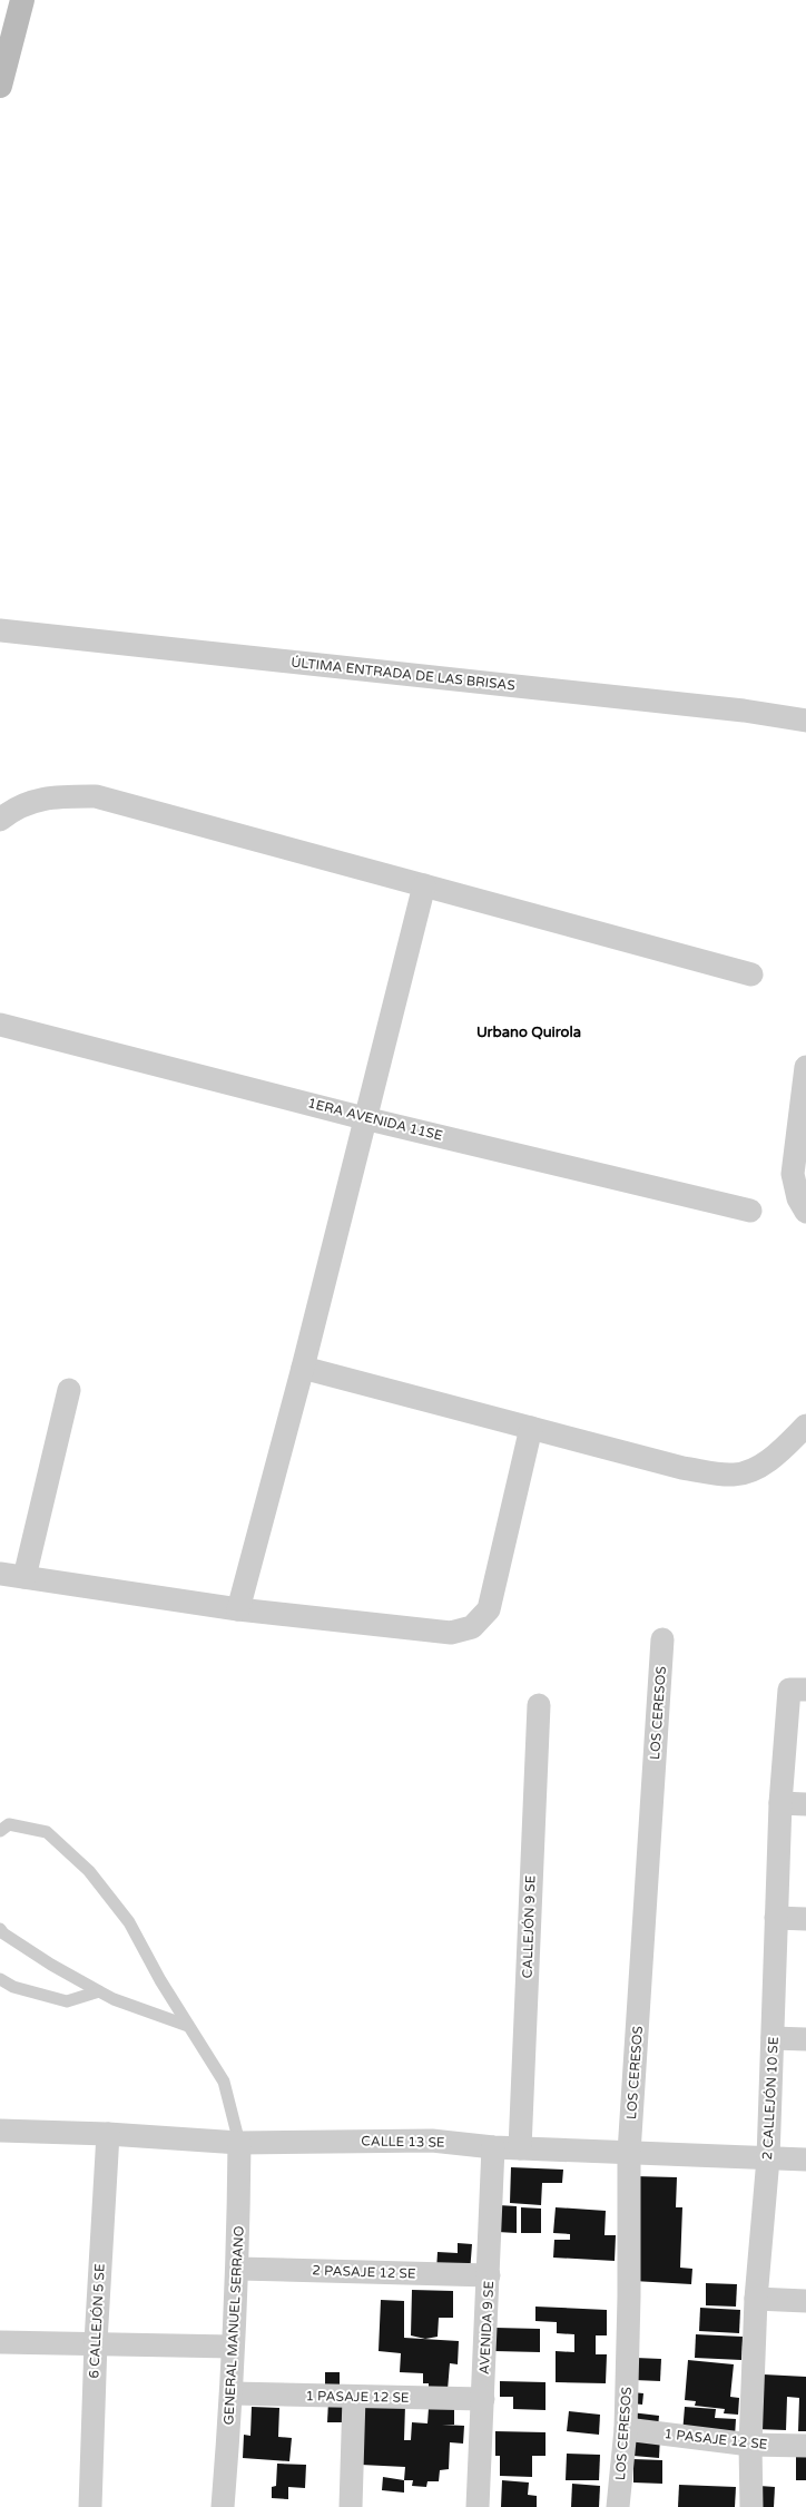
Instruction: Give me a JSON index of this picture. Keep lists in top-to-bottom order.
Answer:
{
  "streets": {
    "street": [
      "ÚLTIMA ENTRADA DE LAS BRISAS",
      "1ERA AVENIDA 11SE",
      "LOS CERESOS",
      "CALLEJÓN 9 SE",
      "2 CALLEJÓN 10 SE",
      "CALLE 13 SE",
      "2 PASAJE 12 SE",
      "6 CALLEJÓN 5 SE",
      "GENERAL MANUEL SERRANO",
      "AVENIDA 9 SE",
      "1 PASAJE 12 SE"
    ]
  },
  "crossings": [
    ["LOS CERESOS", "CALLE 13 SE"],
    ["LOS CERESOS", "1 PASAJE 12 SE"],
    ["CALLEJÓN 9 SE", "CALLE 13 SE"],
    ["2 CALLEJÓN 10 SE", "CALLE 13 SE"],
    ["2 CALLEJÓN 10 SE", "1 PASAJE 12 SE"],
    ["CALLE 13 SE", "6 CALLEJÓN 5 SE"],
    ["CALLE 13 SE", "GENERAL MANUEL SERRANO"],
    ["CALLE 13 SE", "AVENIDA 9 SE"],
    ["2 PASAJE 12 SE", "GENERAL MANUEL SERRANO"],
    ["2 PASAJE 12 SE", "AVENIDA 9 SE"],
    ["GENERAL MANUEL SERRANO", "1 PASAJE 12 SE"],
    ["AVENIDA 9 SE", "1 PASAJE 12 SE"]
  ],
  "districts": ["Urbano Quirola"]
}
